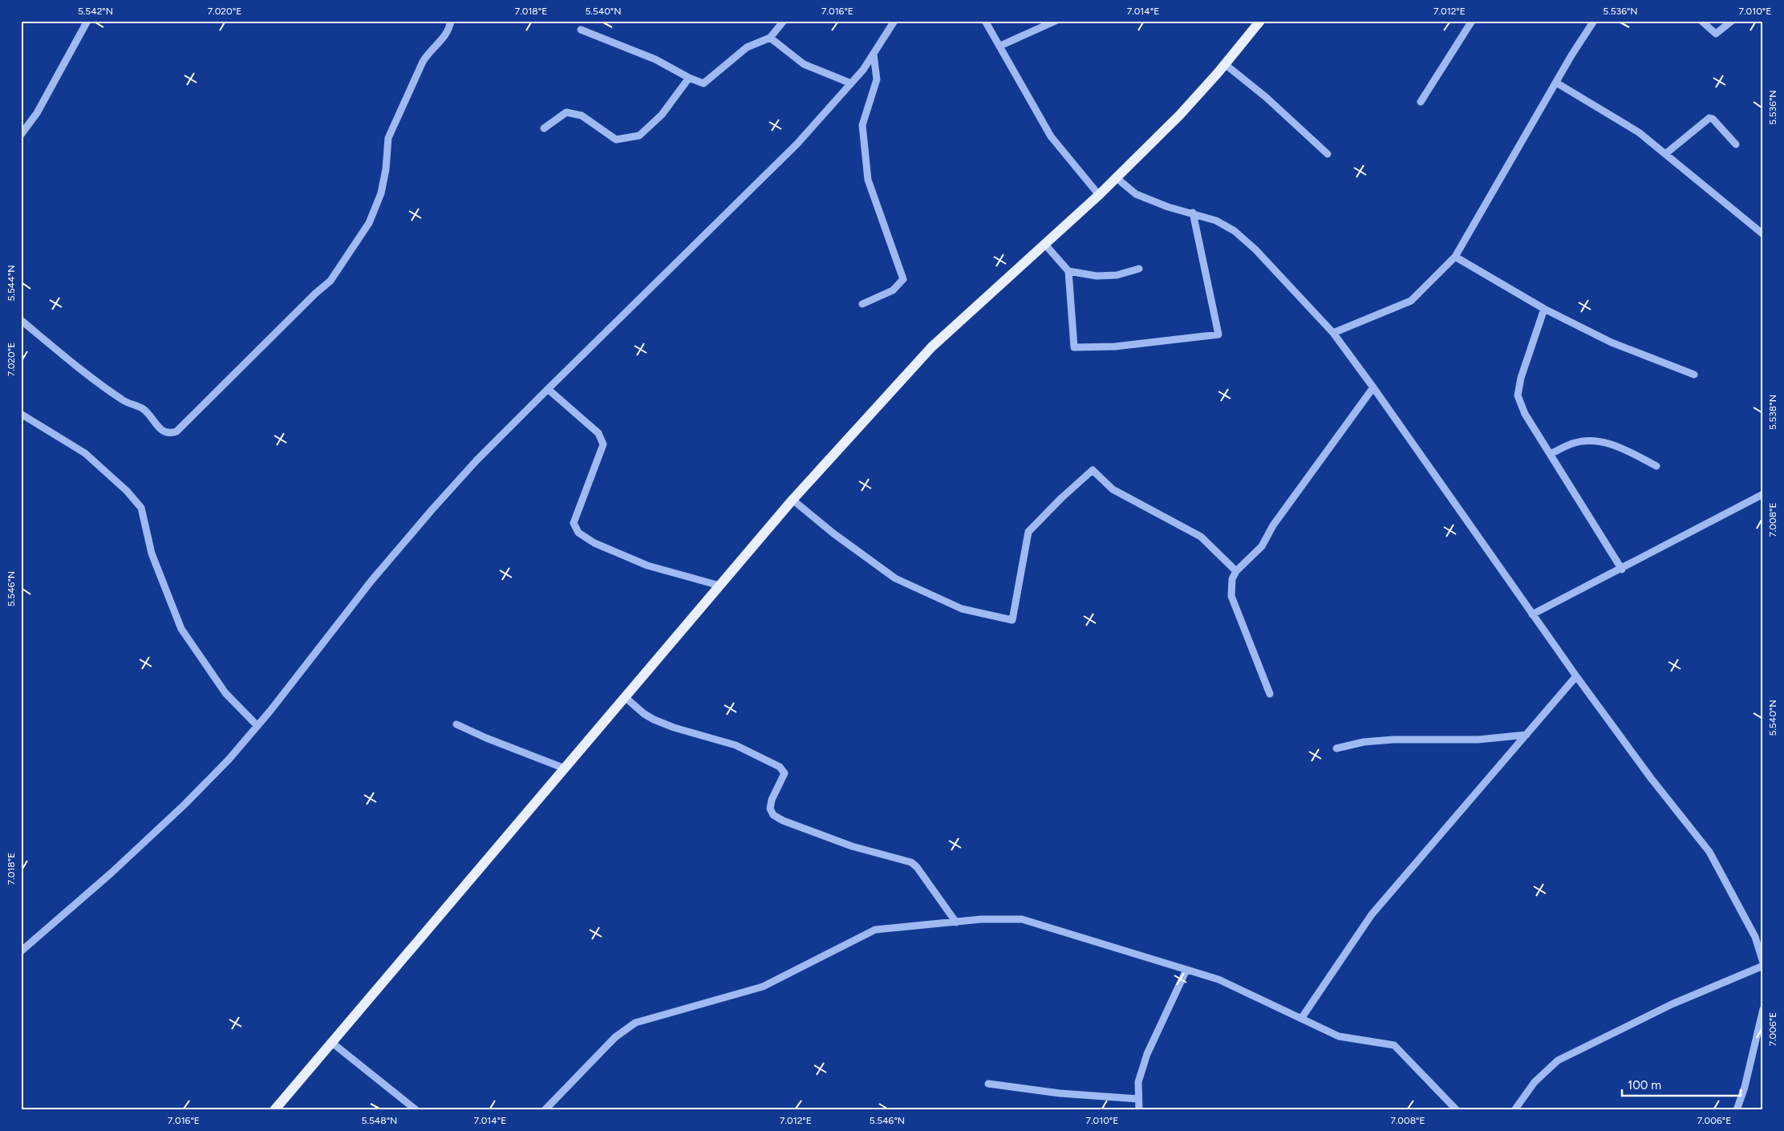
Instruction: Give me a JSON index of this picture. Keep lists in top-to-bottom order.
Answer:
{
  "scale_bar": "100 m",
  "coordinates": [
    "5.542°N",
    "7.020°E",
    "7.018°E",
    "5.540°N",
    "7.016°E",
    "7.014°E",
    "7.012°E",
    "5.536°N",
    "7.010°E",
    "5.544°N",
    "5.538°N",
    "7.008°E",
    "5.546°N",
    "7.006°E",
    "5.548°N"
  ]
}
